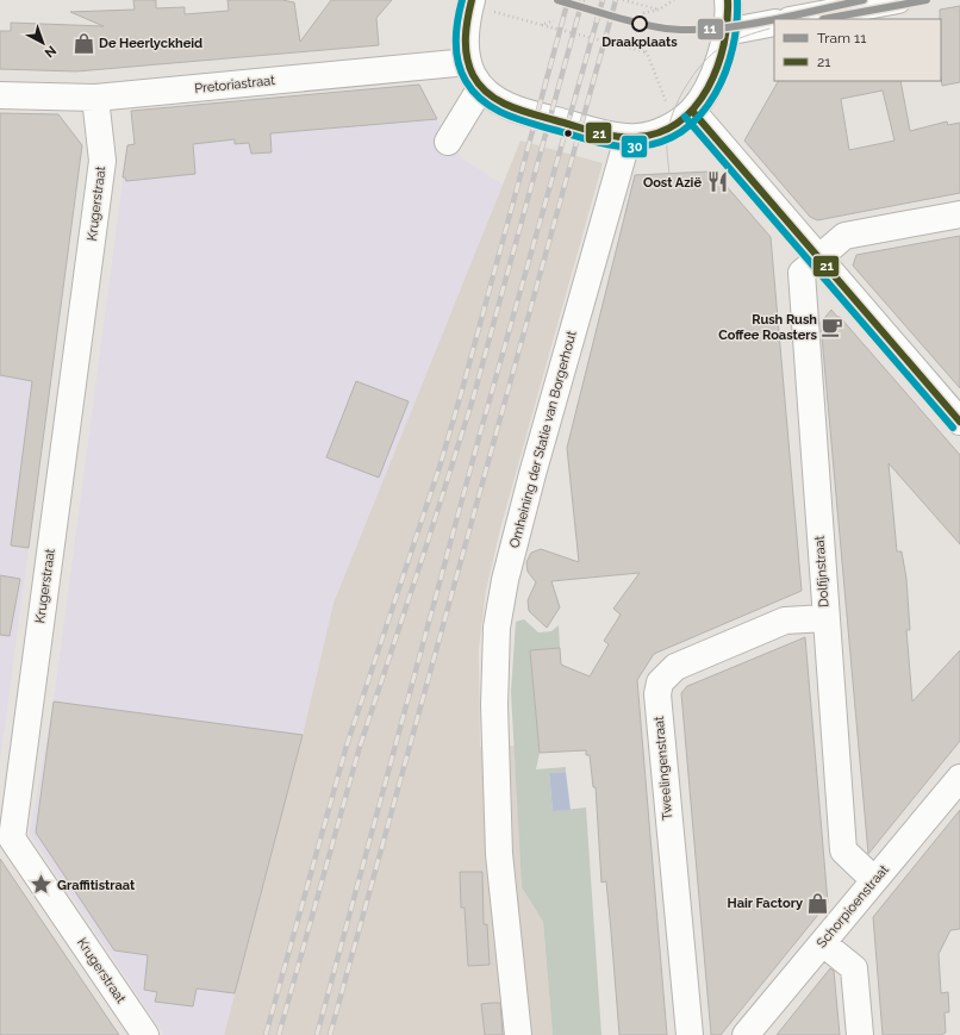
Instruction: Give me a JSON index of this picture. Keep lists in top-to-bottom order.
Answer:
{
  "streets": {
    "street": [
      "Pretoriastraat",
      "Krugerstraat",
      "Omheining der Statie van Borgerhout",
      "Dolfijnstraat",
      "Tweelingenstraat",
      "Schorpioenstraat"
    ]
  },
  "crossings": [
    ["Pretoriastraat", "Krugerstraat"],
    ["Dolfijnstraat", "Tweelingenstraat"],
    ["Dolfijnstraat", "Schorpioenstraat"]
  ],
  "places": {
    "other": ["Draakplaats"],
    "shop": ["De Heerlyckheid", "Hair Factory"],
    "restaurant": ["Oost Azië"],
    "cafe": ["Rush Rush Coffee Roasters"],
    "place": ["Graffitistraat"]
  },
  "lines": ["tram line 11", "transit line 21", "transit line 30"],
  "legend": ["Tram 11", "21"],
  "north": "bottom right"
}
